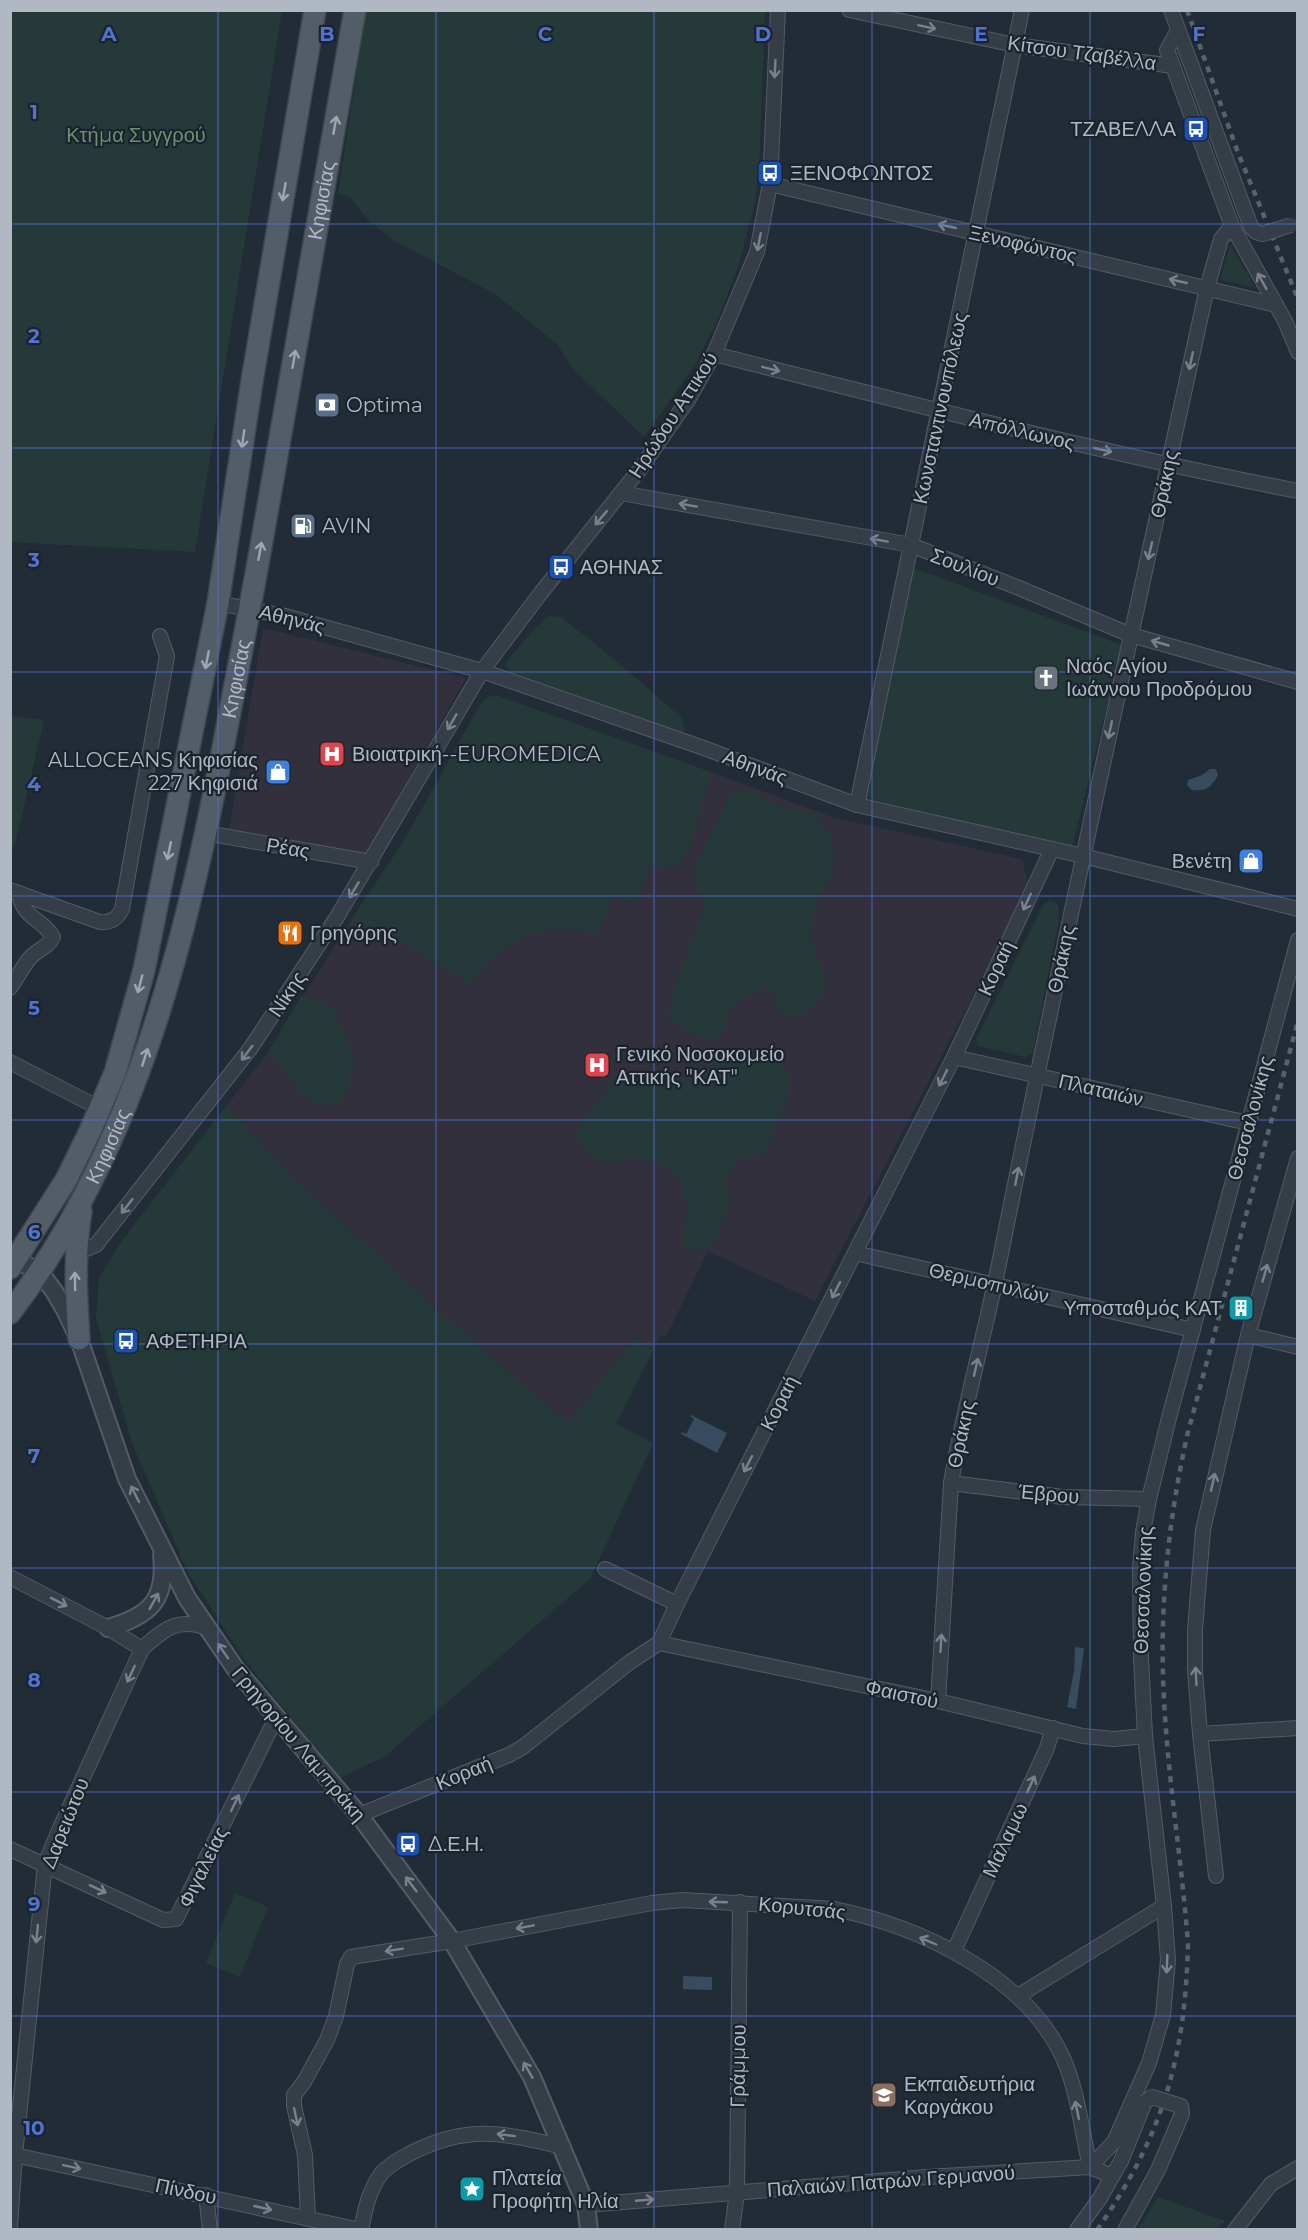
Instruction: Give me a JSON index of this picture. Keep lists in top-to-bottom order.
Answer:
{
  "streets": {
    "main road": ["Κηφισίας"],
    "street": [
      "Κίτσου Τζαβέλλα",
      "Ξενοφώντος",
      "Κωνσταντινουπόλεως",
      "Ηρώδου Αττικού",
      "Απόλλωνος",
      "Θράκης",
      "Σουλίου",
      "Αθηνάς",
      "Ρέας",
      "Κοραή",
      "Νίκης",
      "Πλαταιών",
      "Θεσσαλονίκης",
      "Θερμοπυλών",
      "Έβρου",
      "Φαιστού",
      "Γρηγορίου Λαμπράκη",
      "Δαρειώτου",
      "Μαλαμω",
      "Φιγαλείας",
      "Κορυτσάς",
      "Γράμμου",
      "Παλαιών Πατρών Γερμανού",
      "Πίνδου"
    ]
  },
  "crossings": [
    ["Κίτσου Τζαβέλλα", "Κωνσταντινουπόλεως"],
    ["Κηφισίας", "Αθηνάς"],
    ["Κηφισίας", "Ρέας"],
    ["Κηφισίας", "Γρηγορίου Λαμπράκη"],
    ["Ξενοφώντος", "Κωνσταντινουπόλεως"],
    ["Ξενοφώντος", "Ηρώδου Αττικού"],
    ["Ξενοφώντος", "Θράκης"],
    ["Κωνσταντινουπόλεως", "Απόλλωνος"],
    ["Κωνσταντινουπόλεως", "Σουλίου"],
    ["Κωνσταντινουπόλεως", "Αθηνάς"],
    ["Ηρώδου Αττικού", "Απόλλωνος"],
    ["Ηρώδου Αττικού", "Σουλίου"],
    ["Ηρώδου Αττικού", "Αθηνάς"],
    ["Ηρώδου Αττικού", "Νίκης"],
    ["Απόλλωνος", "Θράκης"],
    ["Θράκης", "Σουλίου"],
    ["Θράκης", "Αθηνάς"],
    ["Θράκης", "Πλαταιών"],
    ["Θράκης", "Θερμοπυλών"],
    ["Θράκης", "Έβρου"],
    ["Θράκης", "Φαιστού"],
    ["Αθηνάς", "Κοραή"],
    ["Αθηνάς", "Νίκης"],
    ["Ρέας", "Νίκης"],
    ["Κοραή", "Πλαταιών"],
    ["Κοραή", "Θερμοπυλών"],
    ["Κοραή", "Φαιστού"],
    ["Κοραή", "Γρηγορίου Λαμπράκη"],
    ["Πλαταιών", "Θεσσαλονίκης"],
    ["Θεσσαλονίκης", "Θερμοπυλών"],
    ["Θεσσαλονίκης", "Έβρου"],
    ["Θεσσαλονίκης", "Φαιστού"],
    ["Θεσσαλονίκης", "Κορυτσάς"],
    ["Θεσσαλονίκης", "Παλαιών Πατρών Γερμανού"],
    ["Φαιστού", "Μαλαμω"],
    ["Γρηγορίου Λαμπράκη", "Δαρειώτου"],
    ["Γρηγορίου Λαμπράκη", "Φιγαλείας"],
    ["Γρηγορίου Λαμπράκη", "Κορυτσάς"],
    ["Γρηγορίου Λαμπράκη", "Παλαιών Πατρών Γερμανού"],
    ["Δαρειώτου", "Φιγαλείας"],
    ["Δαρειώτου", "Πίνδου"],
    ["Μαλαμω", "Κορυτσάς"],
    ["Κορυτσάς", "Γράμμου"],
    ["Κορυτσάς", "Παλαιών Πατρών Γερμανού"],
    ["Κορυτσάς", "Πίνδου"],
    ["Γράμμου", "Παλαιών Πατρών Γερμανού"]
  ],
  "one_way": [
    "Κίτσου Τζαβέλλα",
    "Ξενοφώντος",
    "Ηρώδου Αττικού",
    "Απόλλωνος",
    "Σουλίου",
    "Κοραή",
    "Νίκης",
    "Γρηγορίου Λαμπράκη",
    "Δαρειώτου",
    "Μαλαμω",
    "Πίνδου"
  ],
  "parks": ["Κτήμα Συγγρού"],
  "places": {
    "bus stop": [
      "ΤΖΑΒΕΛΛΑ",
      "ΞΕΝΟΦΩΝΤΟΣ",
      "ΑΘΗΝΑΣ",
      "ΑΦΕΤΗΡΙΑ",
      "Δ.Ε.Η."
    ],
    "bank": ["Optima"],
    "fuel station": ["AVIN"],
    "church": ["Ναός Αγίου Ιωάννου Προδρόμου"],
    "hospital": ["Βιοιατρική--EUROMEDICA", "Γενικό Νοσοκομείο Αττικής \"ΚΑΤ\""],
    "shop": ["ALLOCEANS Κηφισίας 227 Κηφισιά", "Βενέτη"],
    "restaurant": ["Γρηγόρης"],
    "building": ["Υποσταθμός ΚΑΤ"],
    "school or university": ["Εκπαιδευτήρια Καργάκου"],
    "place": ["Πλατεία Προφήτη Ηλία"]
  },
  "grid": {
    "columns": [
      "A",
      "B",
      "C",
      "D",
      "E",
      "F"
    ],
    "rows": [
      "1",
      "2",
      "3",
      "4",
      "5",
      "6",
      "7",
      "8",
      "9",
      "10"
    ]
  }
}
